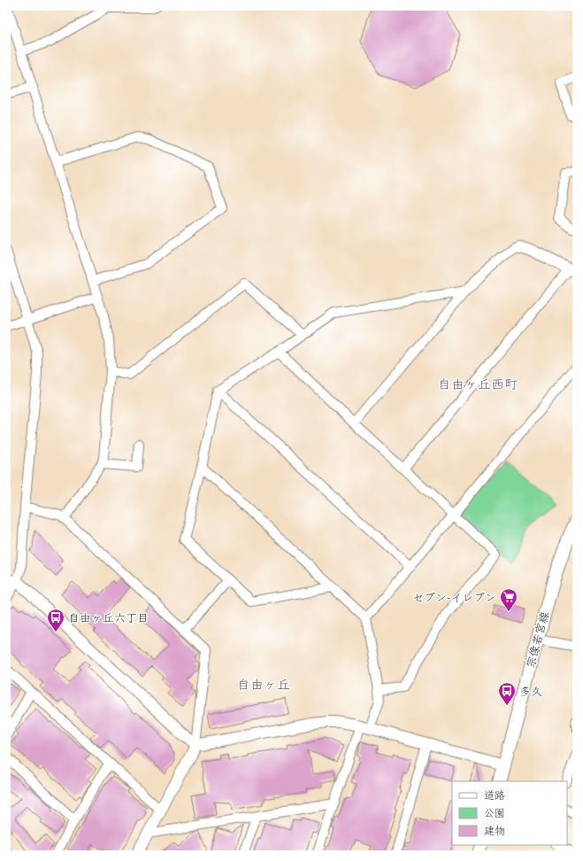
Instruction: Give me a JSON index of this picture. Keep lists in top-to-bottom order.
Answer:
{
  "streets": {
    "main road": ["宗像若宮線"]
  },
  "districts": ["自由ヶ丘西町", "自由ヶ丘"],
  "places": {
    "supermarket": ["セブン-イレブン"],
    "bus stop": ["自由ヶ丘六丁目", "多久"]
  },
  "legend": ["道路", "公園", "建物"]
}
